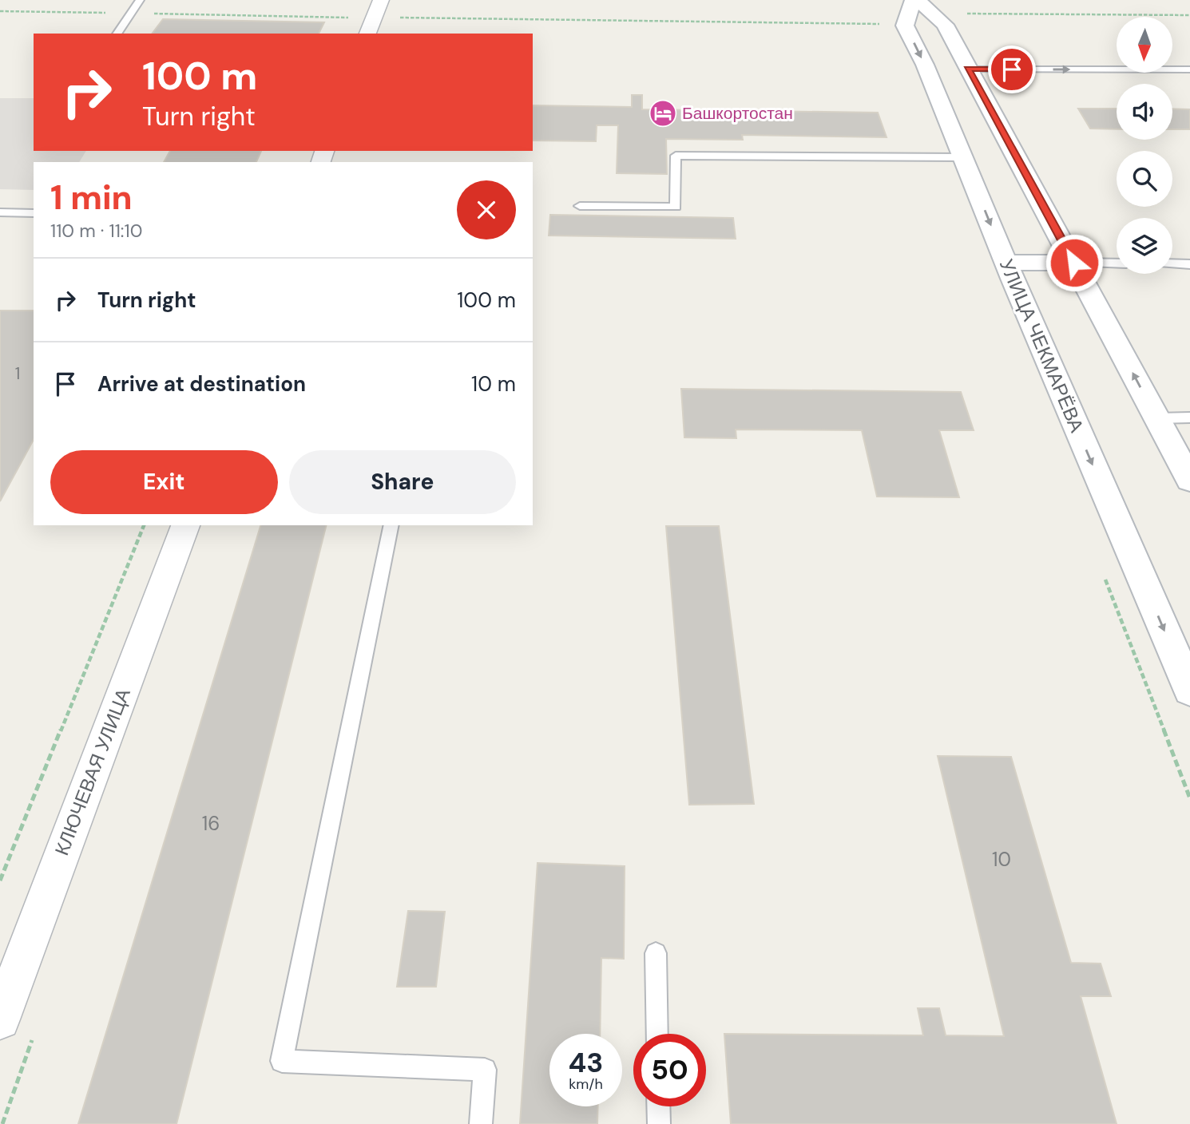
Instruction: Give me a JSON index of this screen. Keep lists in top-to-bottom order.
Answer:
{
  "streets": {
    "main road": ["УЛИЦА ЧЕКМАРЁВА"],
    "street": ["КЛЮЧЕВАЯ УЛИЦА"]
  },
  "places": {
    "hotel": ["Башкортостан"]
  },
  "house_numbers": ["1", "16", "10"],
  "north": "bottom",
  "page": {
    "turn": ["100 m", "Turn right"],
    "heading": ["1 min", "110 m · 11:10"],
    "list": [
      {
        "name": "Turn right",
        "value": "100 m"
      },
      {
        "name": "Arrive at destination",
        "value": "10 m"
      }
    ],
    "buttons": ["Exit", "Share"],
    "speed": "43 km/h",
    "limit": "50"
  }
}
